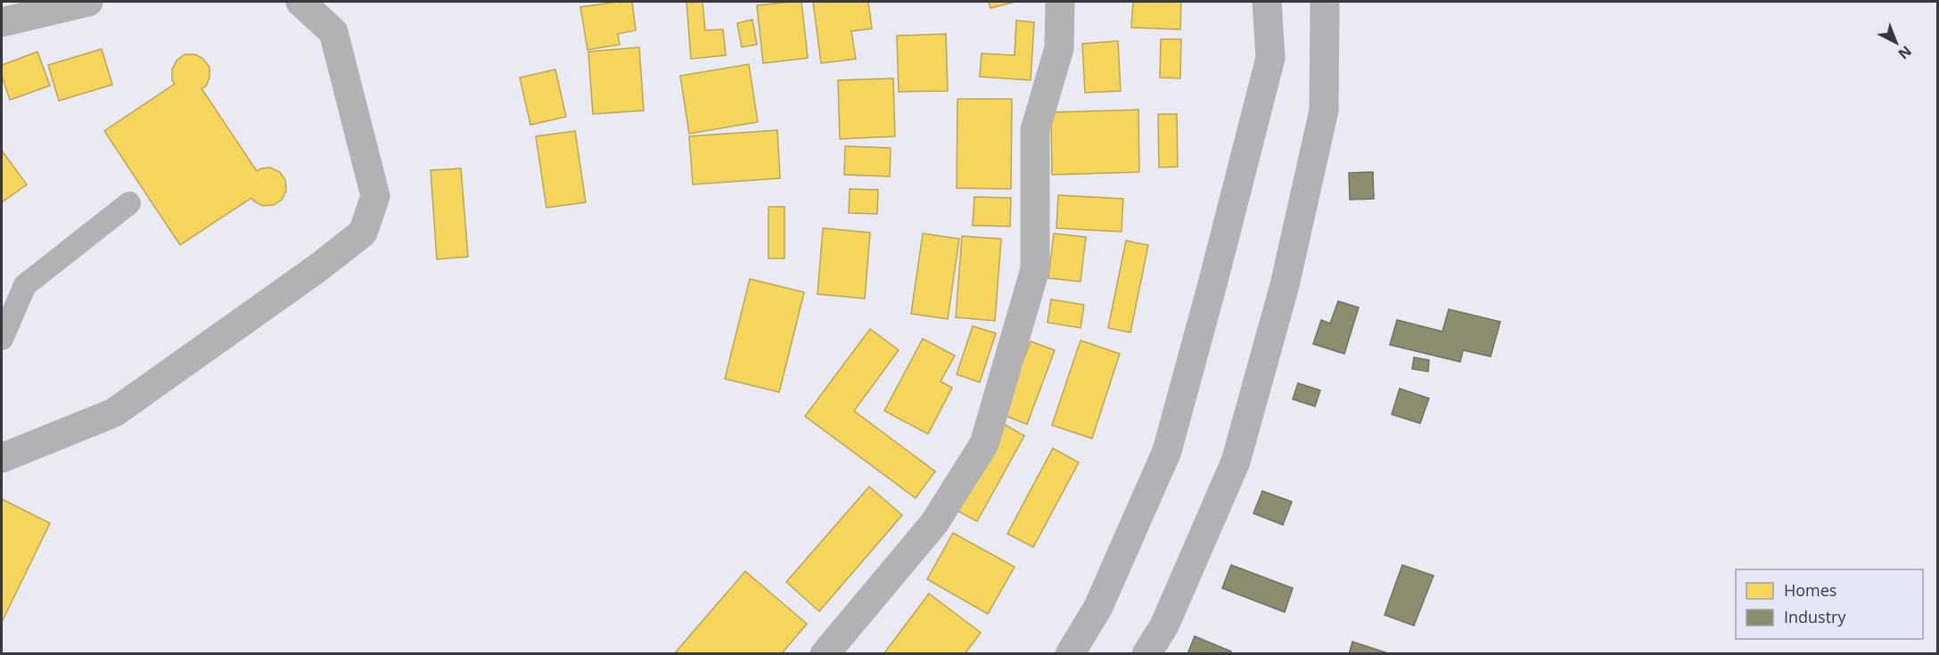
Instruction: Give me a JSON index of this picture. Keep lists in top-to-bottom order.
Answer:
{
  "legend": ["Homes", "Industry"],
  "north": "bottom right"
}
